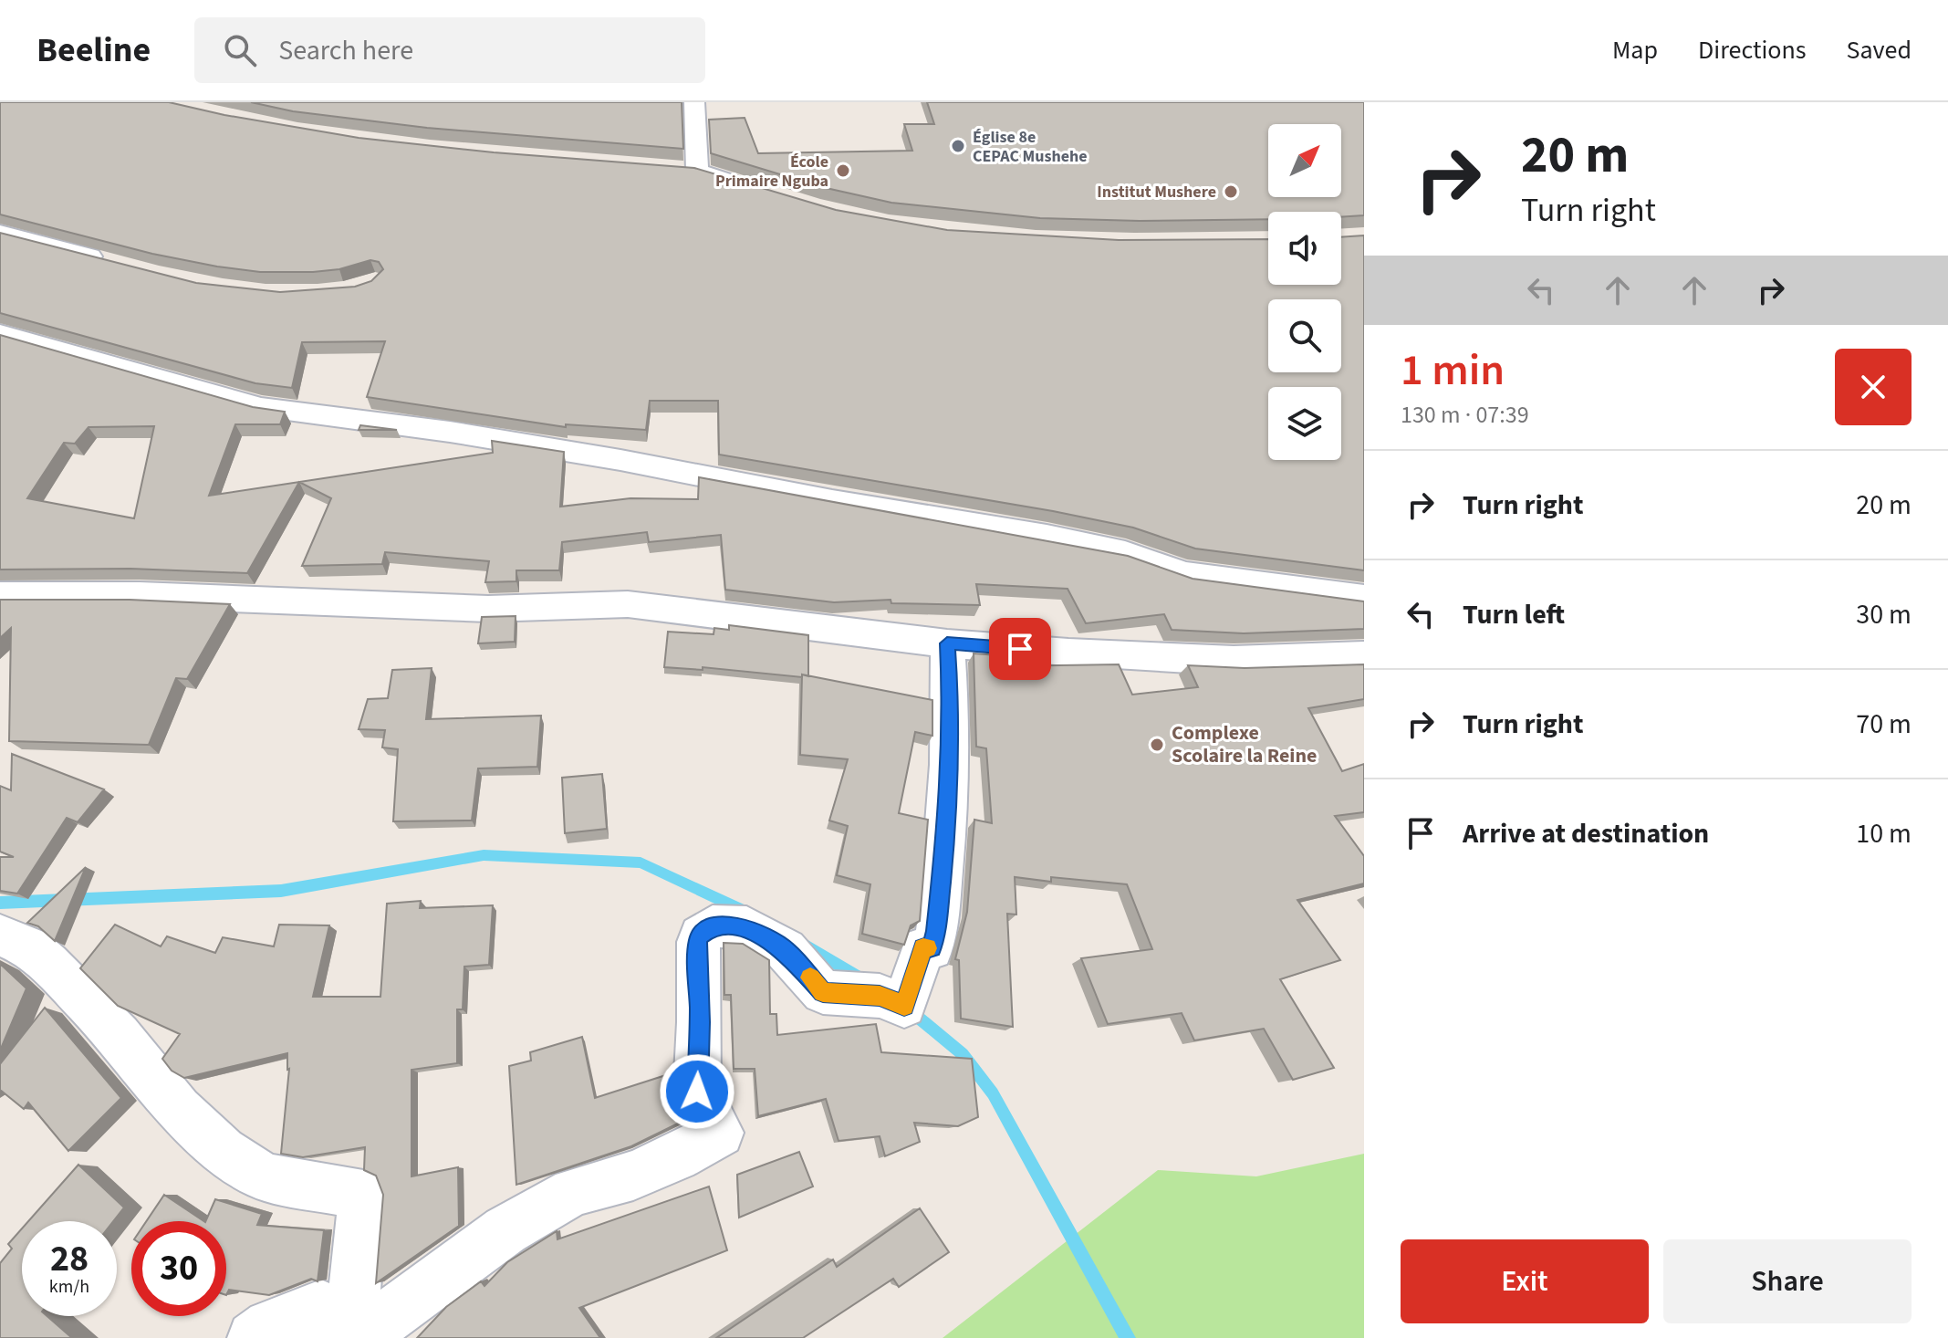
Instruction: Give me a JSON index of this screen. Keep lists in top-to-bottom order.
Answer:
{
  "places": [
    "Église 8e CEPAC Mushehe",
    "École Primaire Nguba",
    "Institut Mushere",
    "Complexe Scolaire la Reine"
  ],
  "north": "top right",
  "page": {
    "header": "Beeline",
    "search": "Search here",
    "nav": ["Map", "Directions", "Saved"],
    "turn": ["20 m", "Turn right"],
    "heading": ["1 min", "130 m · 07:39"],
    "list": [
      {
        "name": "Turn right",
        "value": "20 m"
      },
      {
        "name": "Turn left",
        "value": "30 m"
      },
      {
        "name": "Turn right",
        "value": "70 m"
      },
      {
        "name": "Arrive at destination",
        "value": "10 m"
      }
    ],
    "speed": "28 km/h",
    "limit": "30",
    "buttons": ["Exit", "Share"]
  }
}
